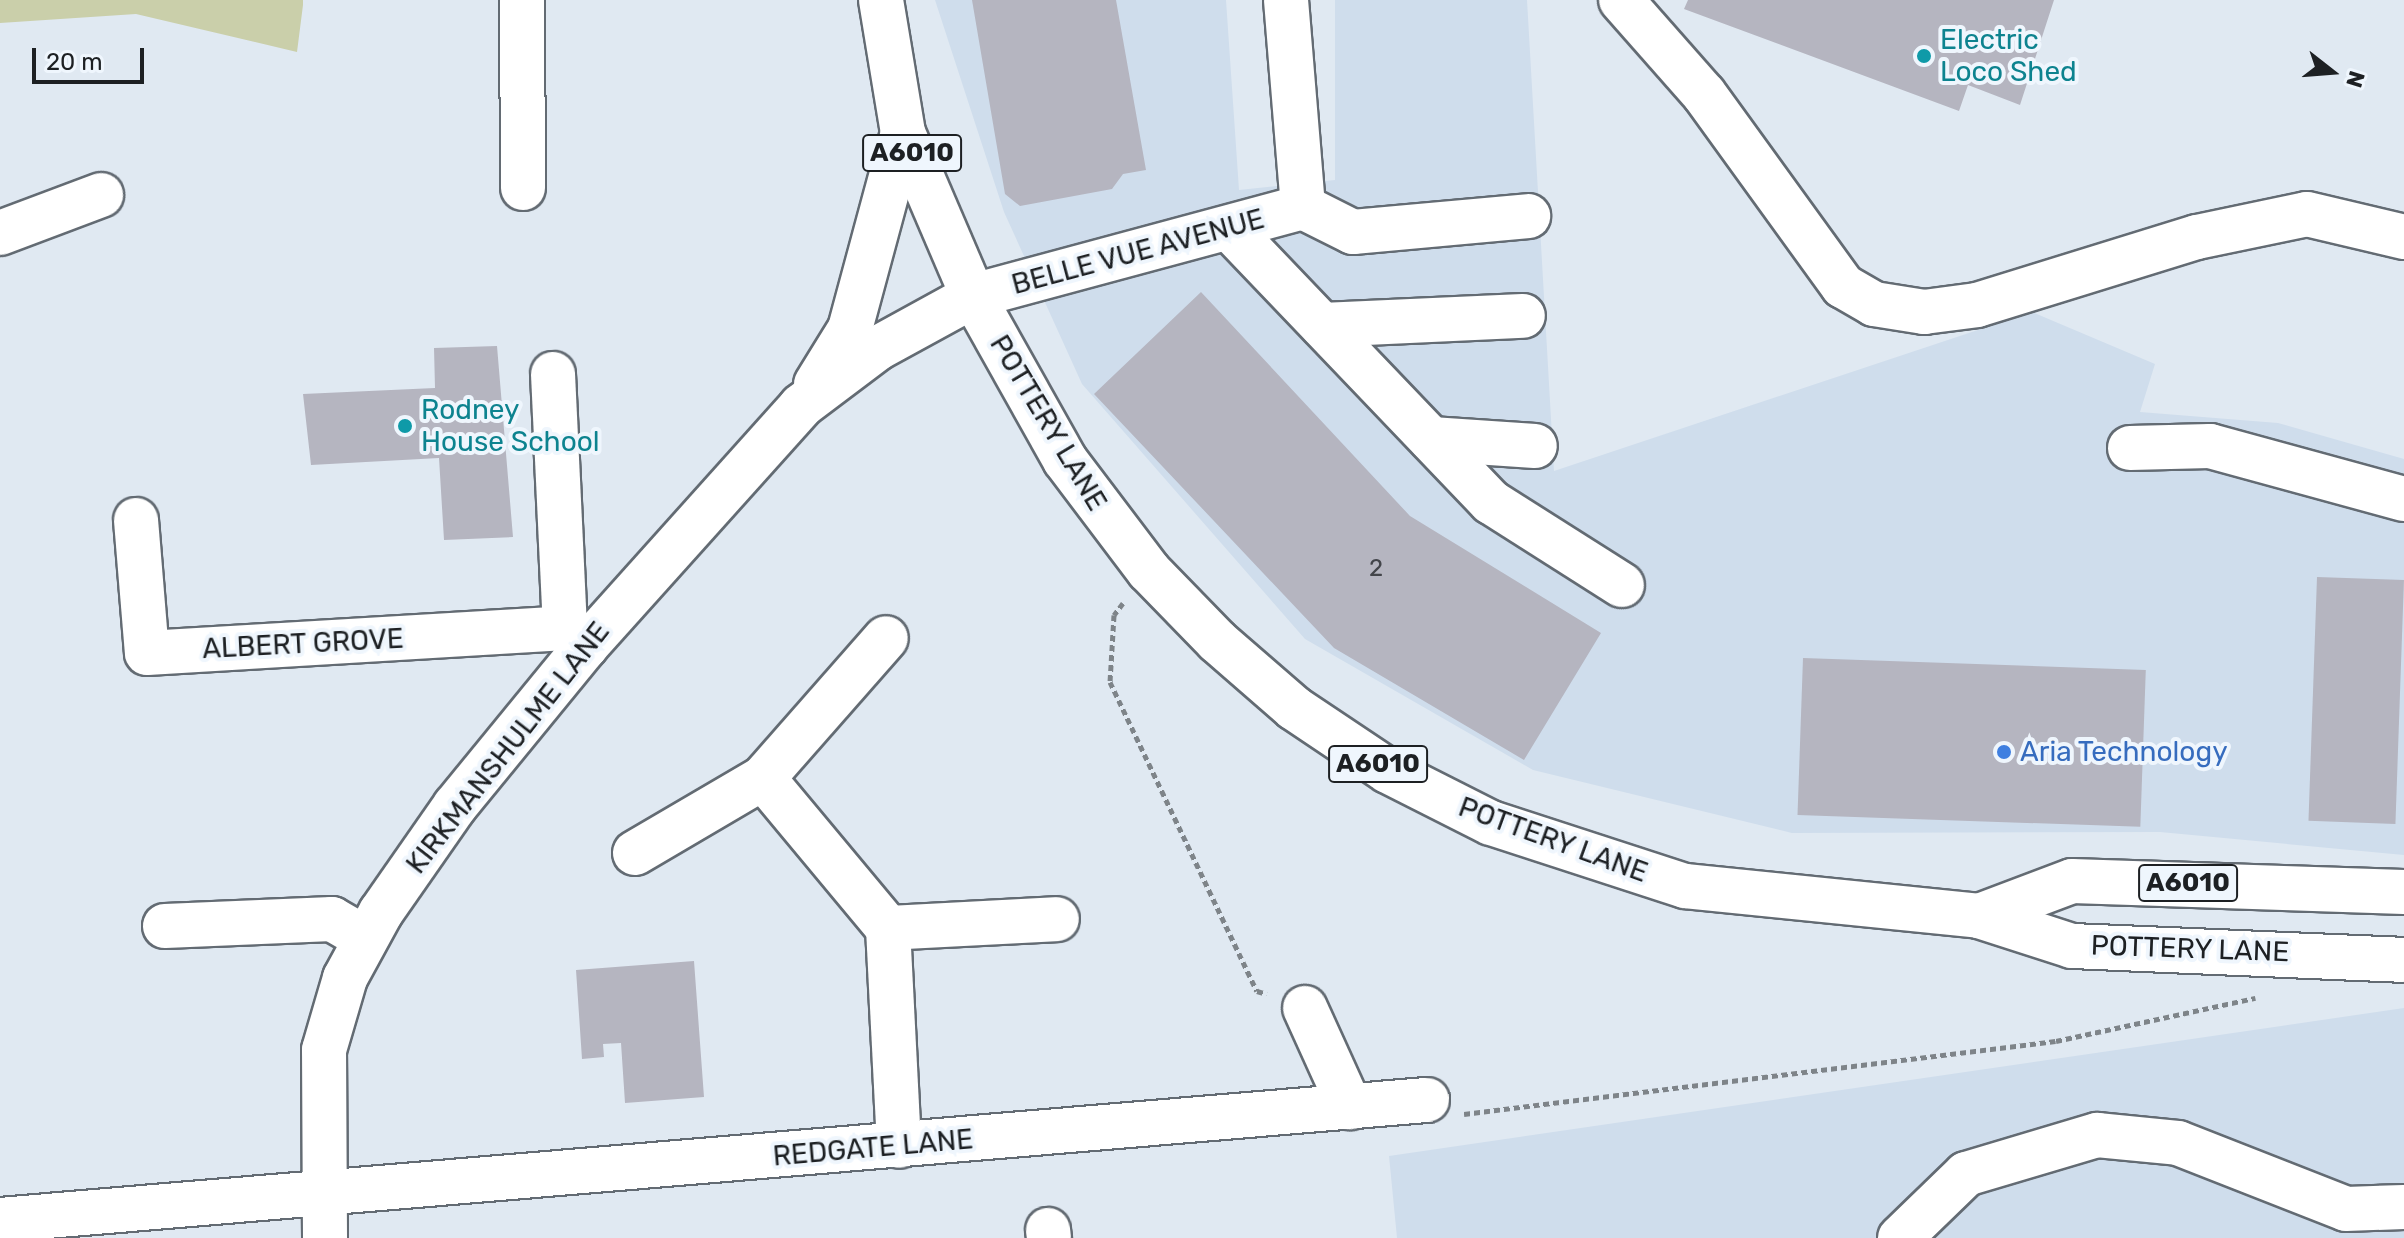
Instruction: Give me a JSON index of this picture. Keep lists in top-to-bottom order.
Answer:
{
  "streets": {
    "main road": [
      "A6010",
      "BELLE VUE AVENUE",
      "POTTERY LANE",
      "ALBERT GROVE",
      "KIRKMANSHULME LANE",
      "REDGATE LANE"
    ]
  },
  "crossings": [
    ["BELLE VUE AVENUE", "POTTERY LANE"],
    ["BELLE VUE AVENUE", "KIRKMANSHULME LANE"],
    ["POTTERY LANE", "KIRKMANSHULME LANE"],
    ["ALBERT GROVE", "KIRKMANSHULME LANE"],
    ["KIRKMANSHULME LANE", "REDGATE LANE"]
  ],
  "places": ["Electric Loco Shed", "Rodney House School", "Aria Technology"],
  "house_numbers": ["2"],
  "scale_bar": "20 m",
  "north": "right"
}
